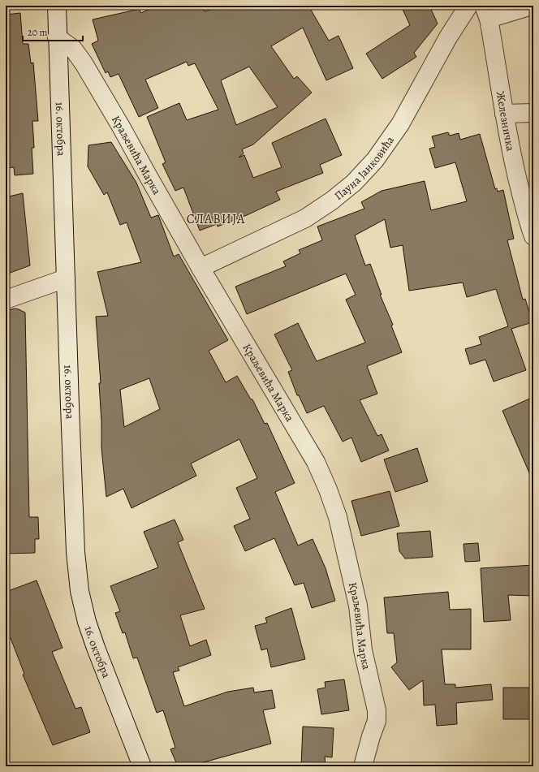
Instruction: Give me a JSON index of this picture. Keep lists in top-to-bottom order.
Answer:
{
  "streets": {
    "street": [
      "Железничка",
      "16. октобра",
      "Краљевића Марка",
      "Пауна Јанковића"
    ]
  },
  "crossings": [
    ["16. октобра", "Краљевића Марка"],
    ["Краљевића Марка", "Пауна Јанковића"]
  ],
  "districts": ["СЛАВИЈА"],
  "scale_bar": "20 m"
}
